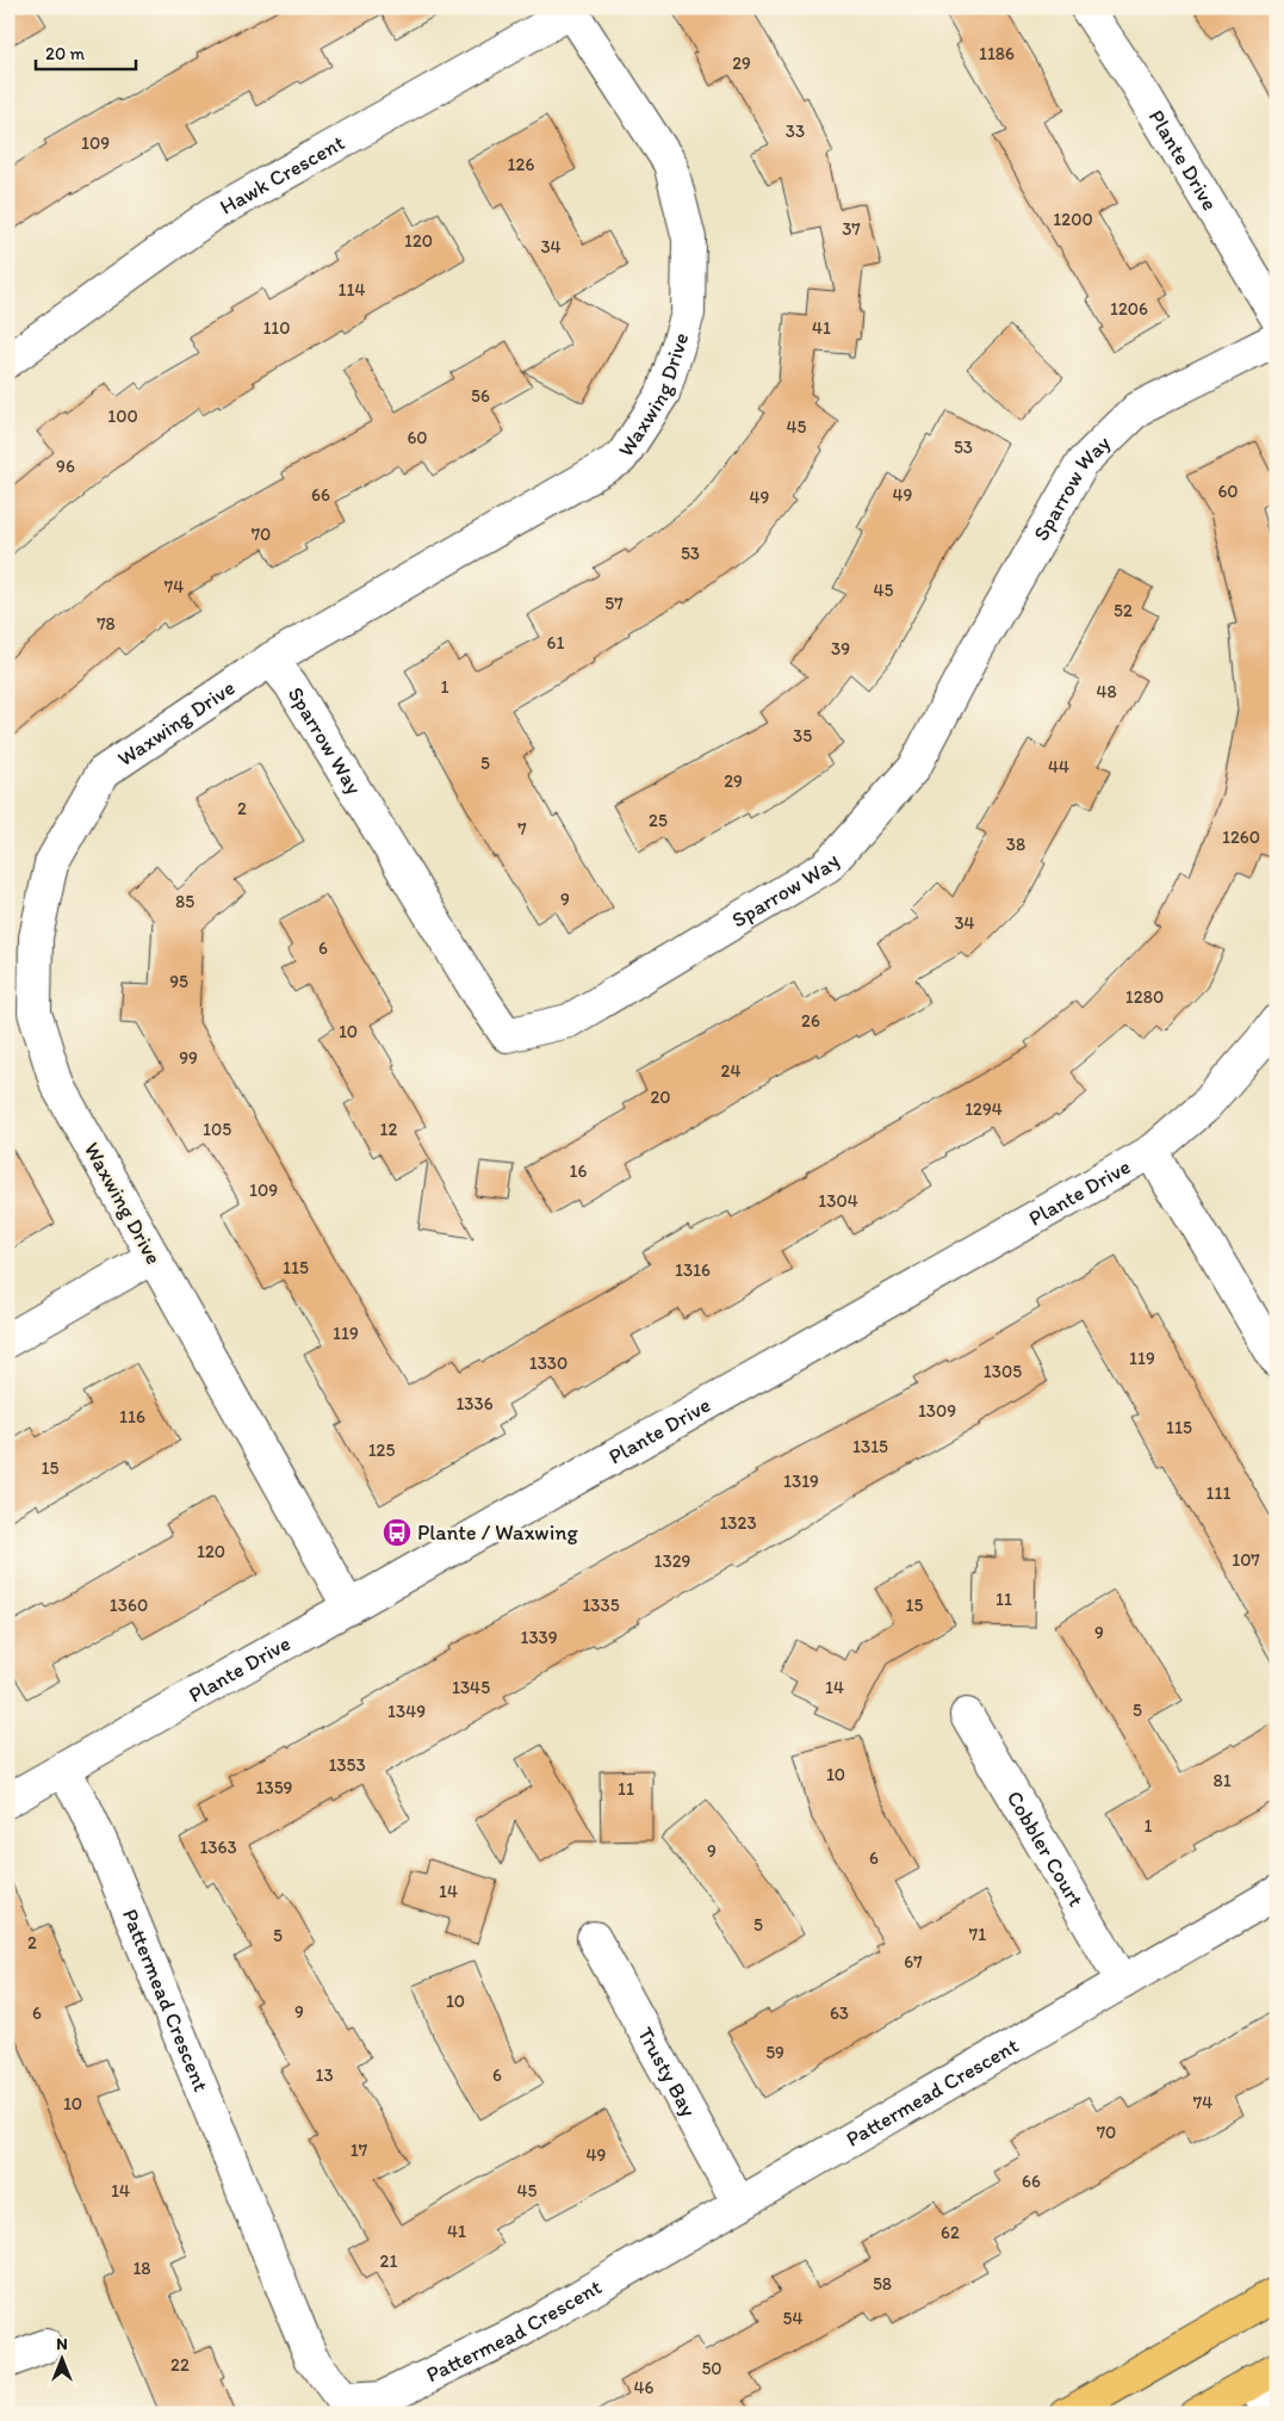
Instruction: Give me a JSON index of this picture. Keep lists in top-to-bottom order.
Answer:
{
  "streets": {
    "street": [
      "Plante Drive",
      "Hawk Crescent",
      "Waxwing Drive",
      "Sparrow Way",
      "Cobbler Court",
      "Pattermead Crescent",
      "Trusty Bay"
    ]
  },
  "crossings": [
    ["Plante Drive", "Waxwing Drive"],
    ["Plante Drive", "Pattermead Crescent"],
    ["Hawk Crescent", "Waxwing Drive"],
    ["Waxwing Drive", "Sparrow Way"],
    ["Cobbler Court", "Pattermead Crescent"],
    ["Pattermead Crescent", "Trusty Bay"]
  ],
  "places": {
    "bus stop": ["Plante / Waxwing"]
  },
  "house_numbers": [
    "1186",
    "29",
    "33",
    "109",
    "126",
    "1200",
    "37",
    "120",
    "34",
    "114",
    "1206",
    "110",
    "41",
    "56",
    "100",
    "45",
    "60",
    "53",
    "96",
    "60",
    "66",
    "49",
    "49",
    "70",
    "53",
    "74",
    "45",
    "57",
    "52",
    "78",
    "61",
    "39",
    "1",
    "48",
    "35",
    "5",
    "44",
    "29",
    "2",
    "25",
    "7",
    "1260",
    "38",
    "9",
    "85",
    "34",
    "6",
    "95",
    "1280",
    "26",
    "10",
    "99",
    "24",
    "20",
    "1294",
    "105",
    "12",
    "16",
    "109",
    "1304",
    "115",
    "1316",
    "119",
    "119",
    "1330",
    "1305",
    "1336",
    "1309",
    "116",
    "115",
    "1315",
    "125",
    "15",
    "1319",
    "111",
    "1323",
    "120",
    "107",
    "1329",
    "11",
    "1360",
    "1335",
    "15",
    "9",
    "1339",
    "1345",
    "14",
    "5",
    "1349",
    "1353",
    "10",
    "81",
    "1359",
    "11",
    "1",
    "1363",
    "9",
    "6",
    "14",
    "5",
    "71",
    "5",
    "2",
    "67",
    "10",
    "9",
    "6",
    "63",
    "59",
    "13",
    "6",
    "74",
    "10",
    "70",
    "17",
    "49",
    "66",
    "14",
    "45",
    "41",
    "62",
    "21",
    "18",
    "58",
    "54",
    "22",
    "50",
    "46"
  ],
  "scale_bar": "20 m",
  "north": "top"
}
